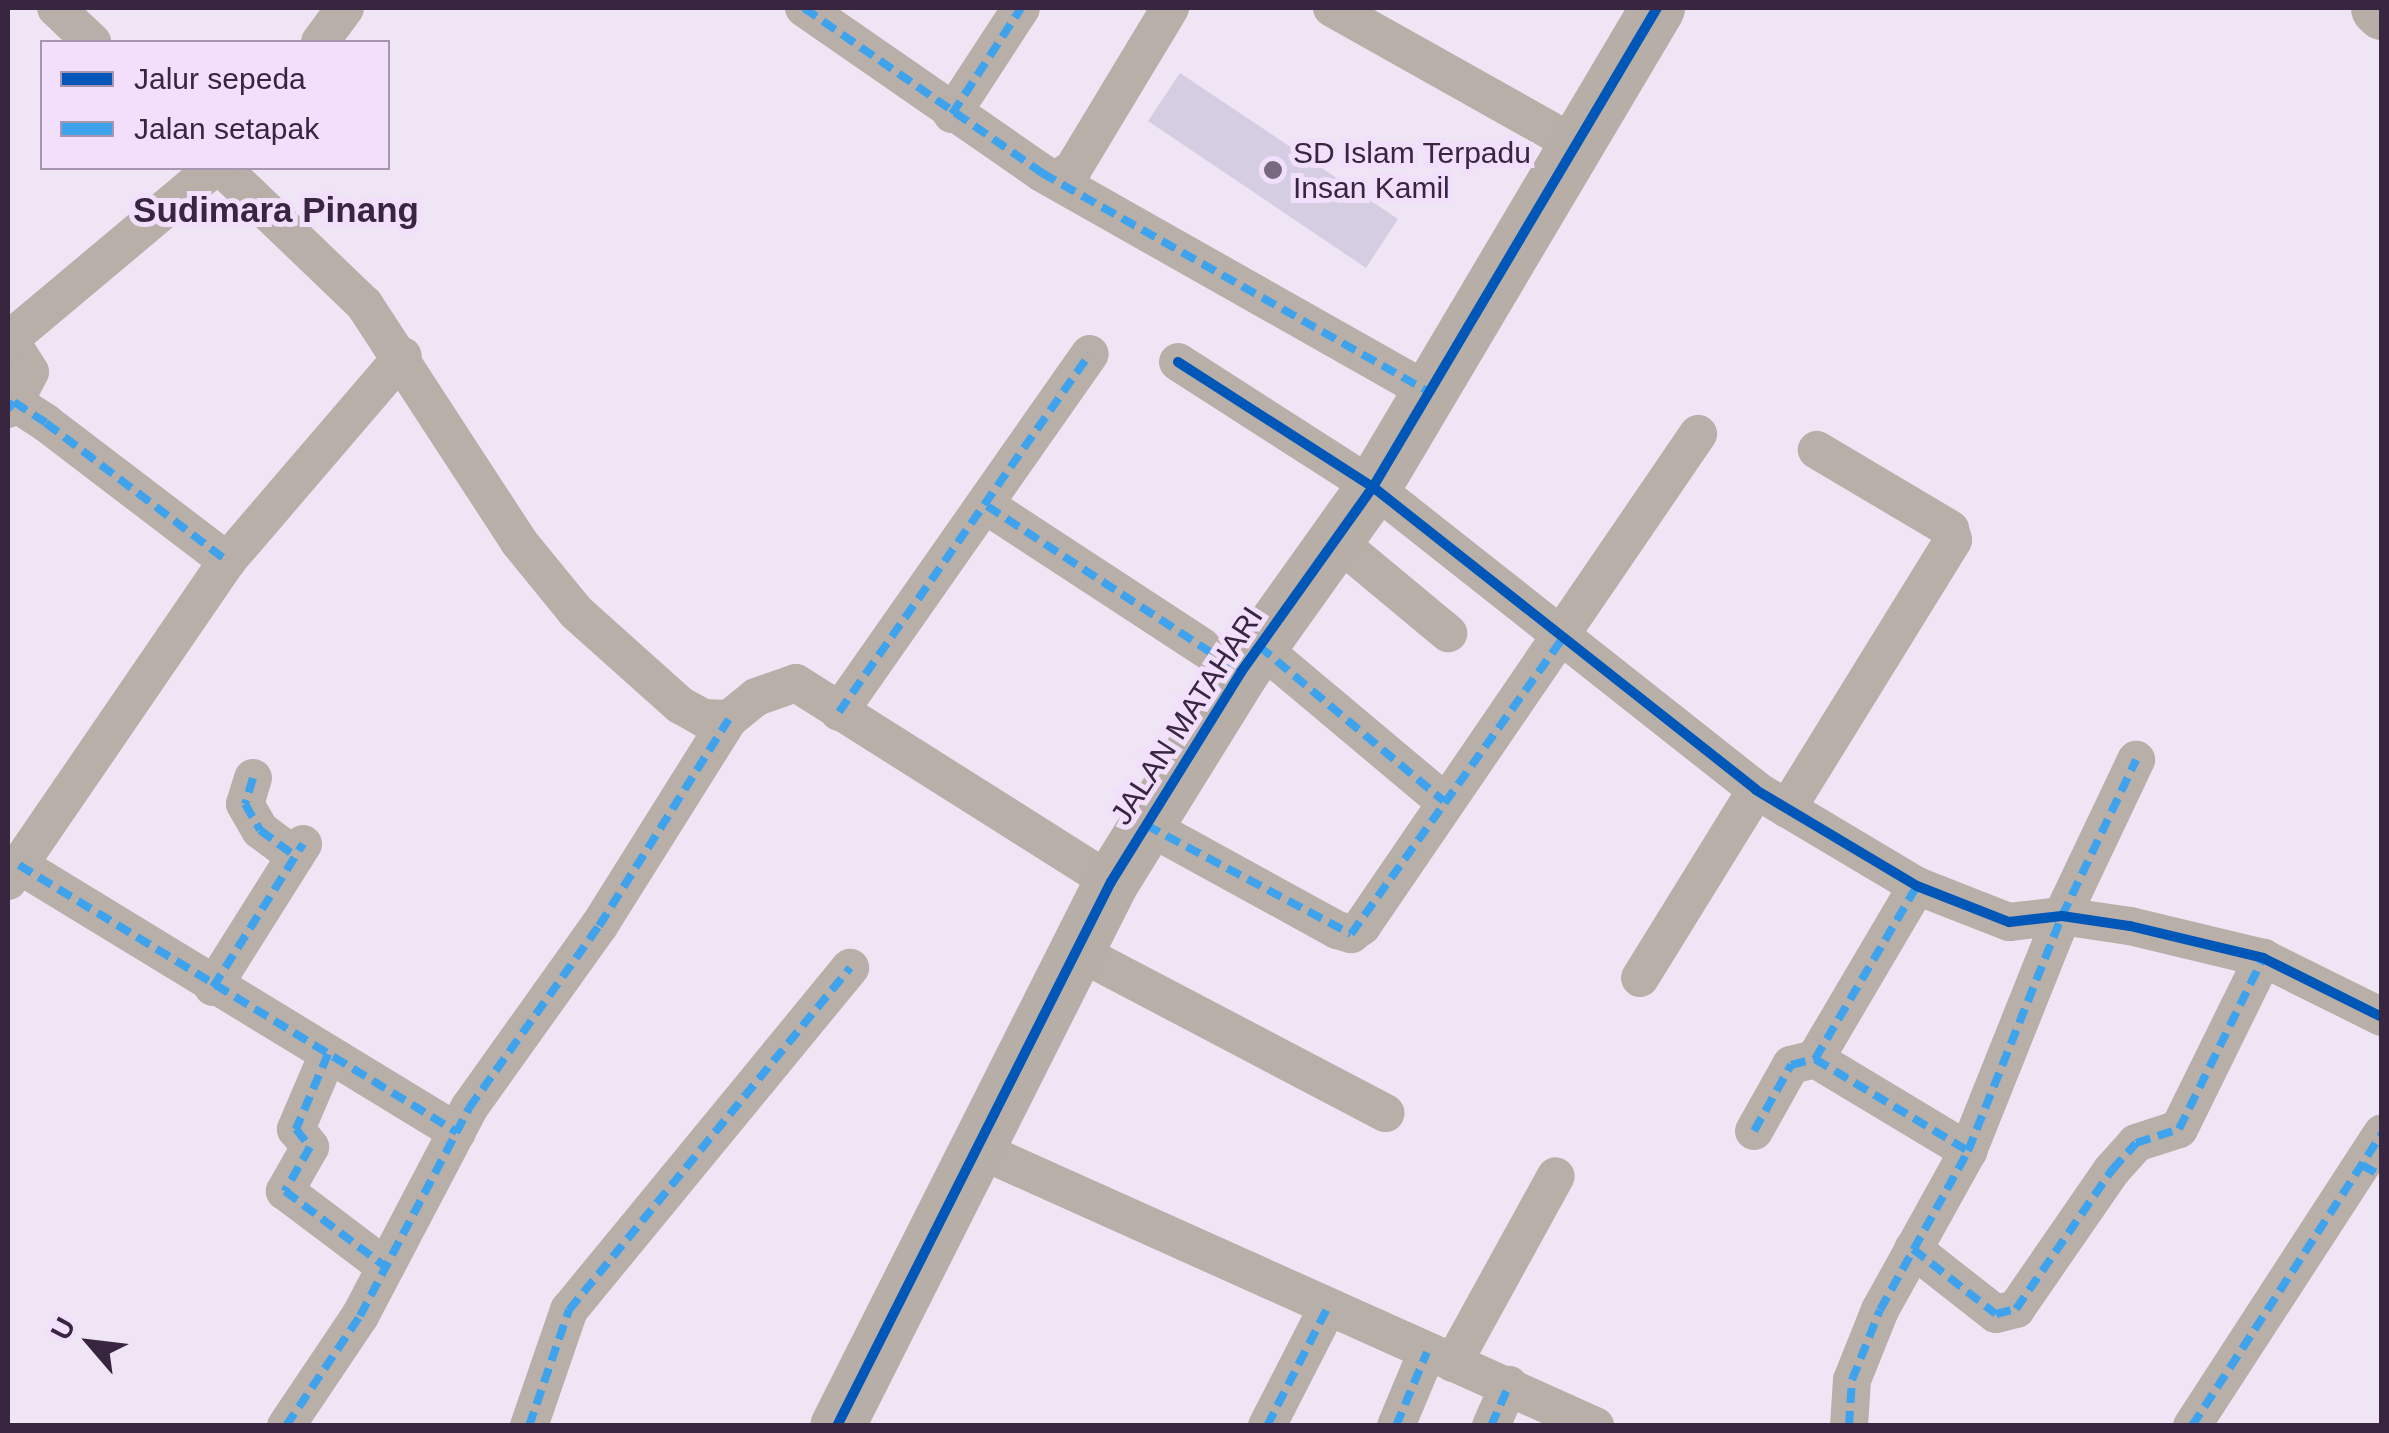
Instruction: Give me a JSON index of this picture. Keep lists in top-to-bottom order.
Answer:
{
  "streets": {
    "street": ["JALAN MATAHARI"]
  },
  "districts": ["Sudimara Pinang"],
  "places": ["SD Islam Terpadu Insan Kamil"],
  "legend": ["Jalur sepeda", "Jalan setapak"],
  "north": "top left"
}
